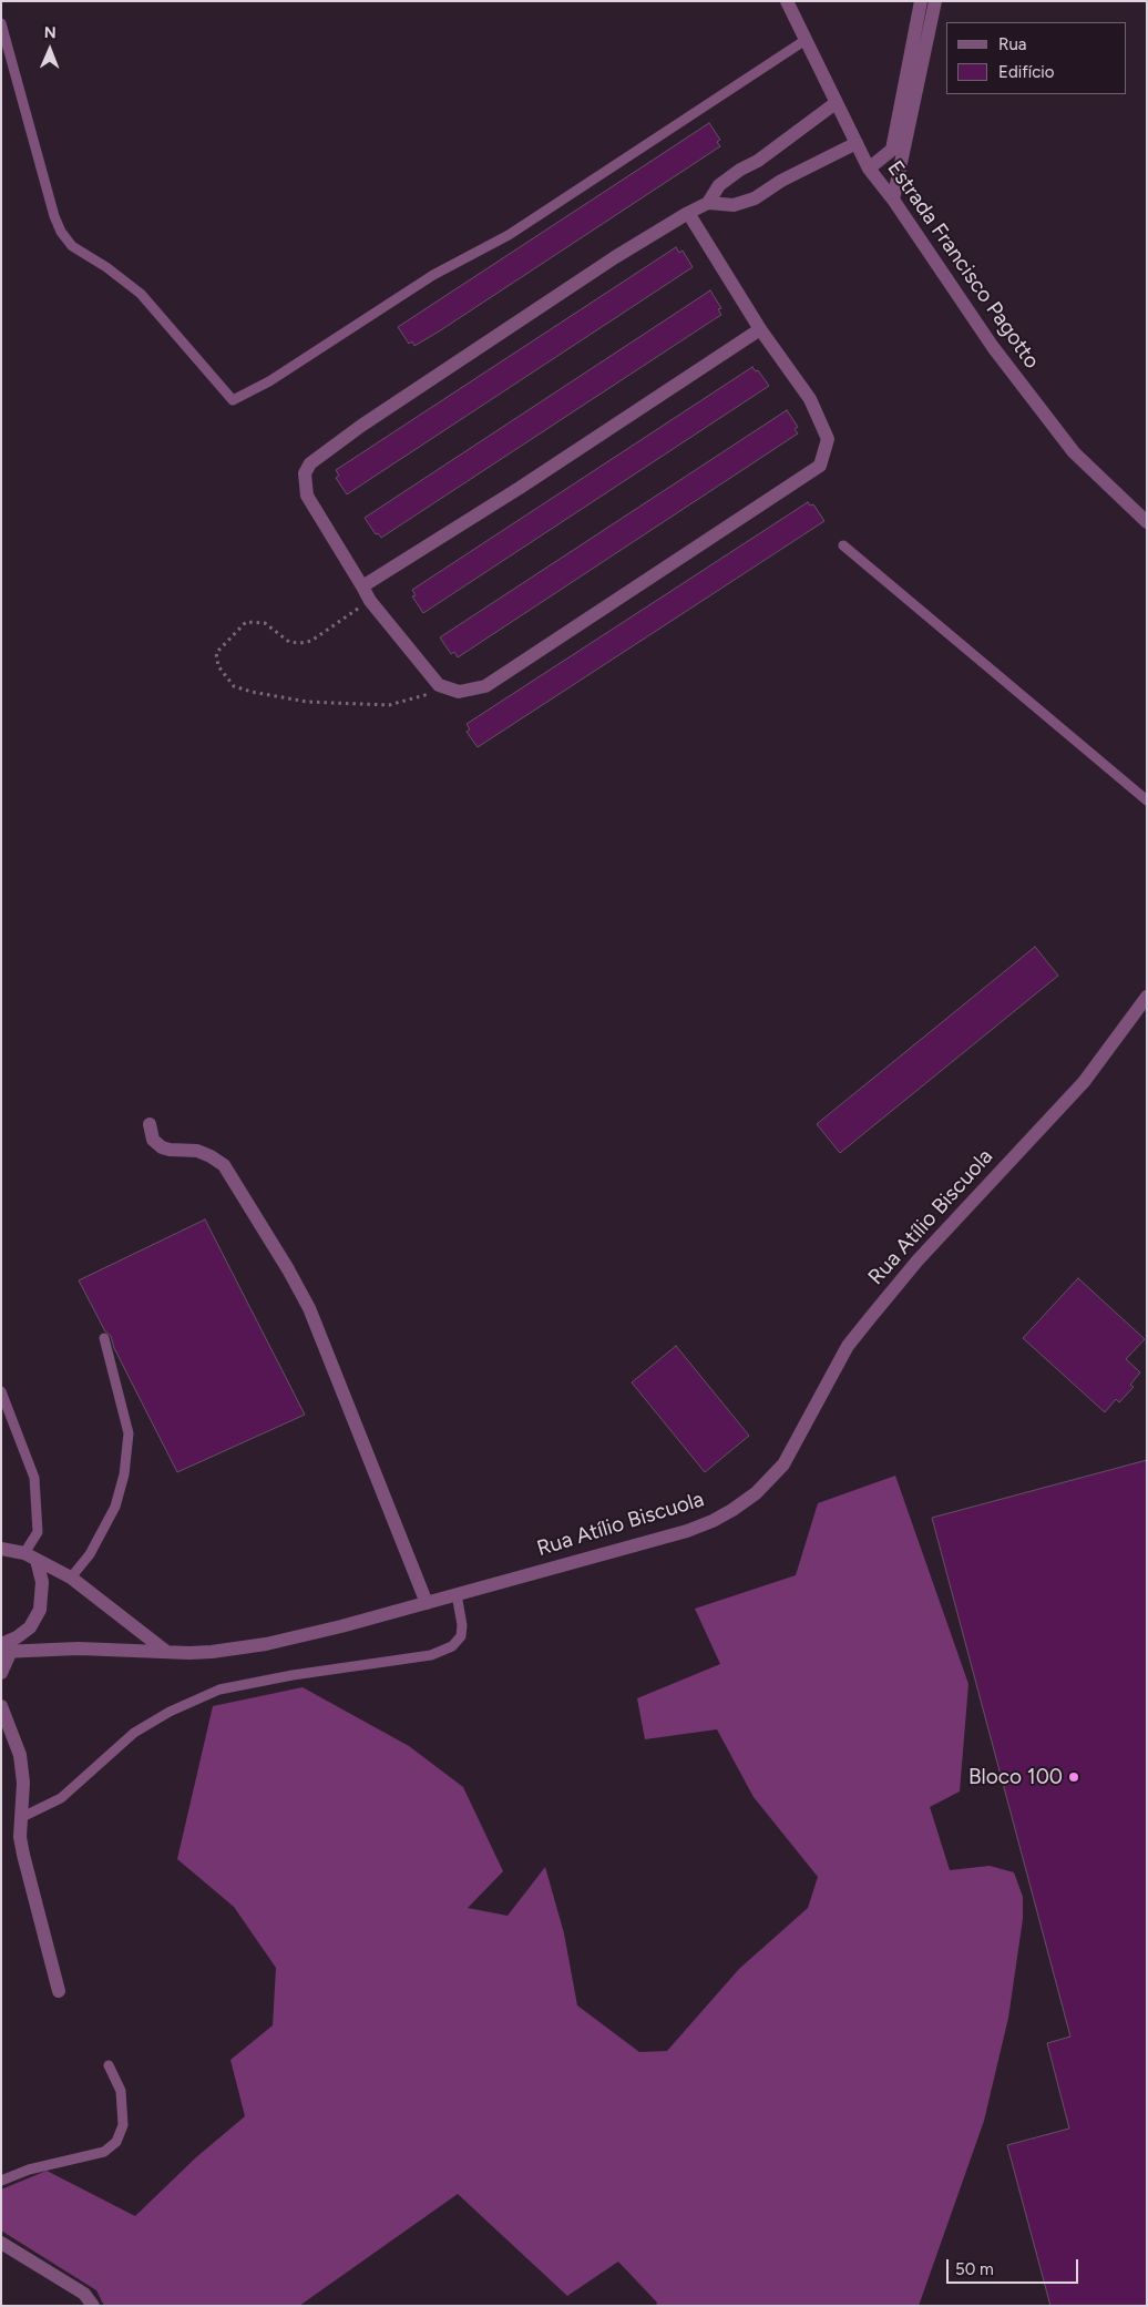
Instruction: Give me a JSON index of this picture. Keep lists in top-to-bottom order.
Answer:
{
  "streets": {
    "street": ["Estrada Francisco Pagotto", "Rua Atílio Biscuola"]
  },
  "places": ["Bloco 100"],
  "legend": ["Rua", "Edifício"],
  "scale_bar": "50 m",
  "north": "top"
}
